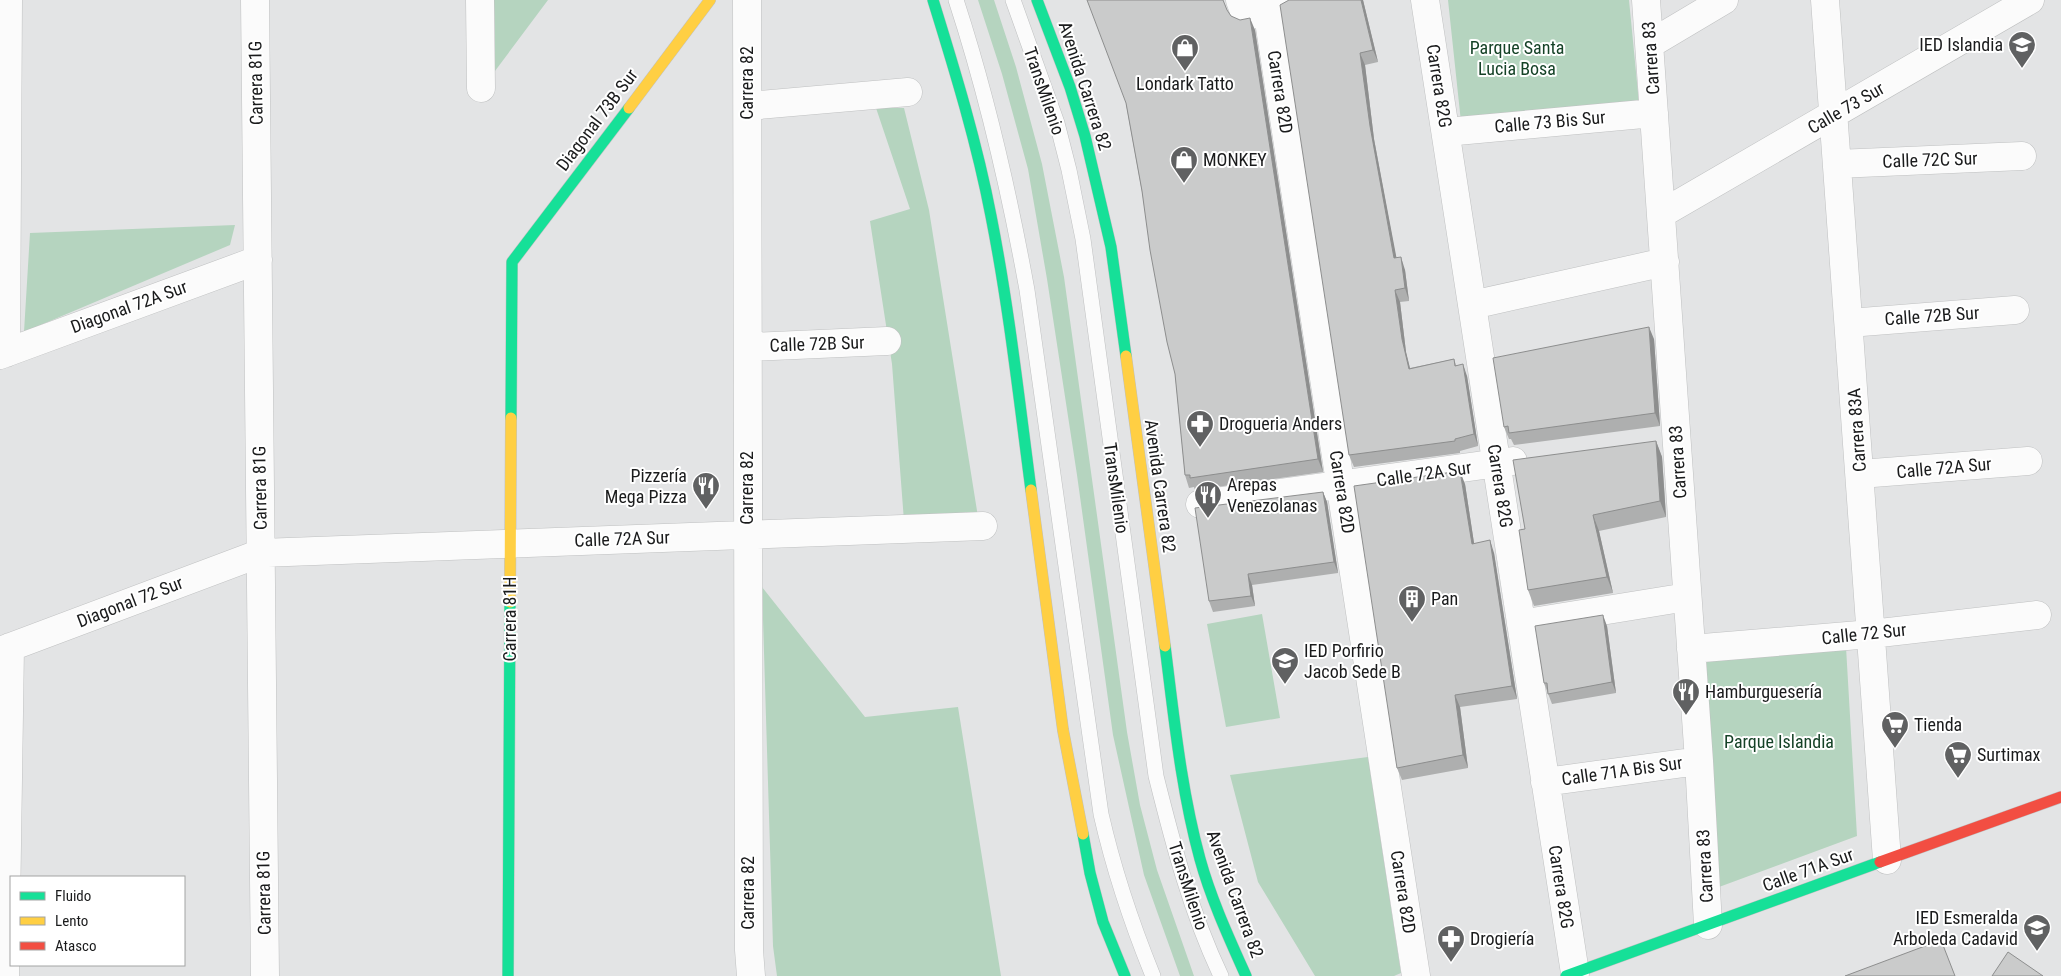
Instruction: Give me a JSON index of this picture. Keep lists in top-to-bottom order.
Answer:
{
  "streets": {
    "main road": [
      "Avenida Carrera 82",
      "Diagonal 73B Sur",
      "Carrera 81H",
      "Calle 71A Sur"
    ],
    "street": [
      "Carrera 83",
      "Carrera 81G",
      "Carrera 82",
      "Carrera 82G",
      "Carrera 82D",
      "Calle 73 Sur",
      "Calle 73 Bis Sur",
      "Calle 72C Sur",
      "Diagonal 72A Sur",
      "Calle 72B Sur",
      "Carrera 83A",
      "Calle 72A Sur",
      "Diagonal 72 Sur",
      "Calle 72 Sur",
      "Calle 71A Bis Sur"
    ],
    "lane": ["TransMilenio"]
  },
  "crossings": [
    ["Carrera 83", "Calle 73 Sur"],
    ["Carrera 83", "Calle 73 Bis Sur"],
    ["Carrera 83", "Calle 72 Sur"],
    ["Carrera 83", "Calle 71A Bis Sur"],
    ["Carrera 83", "Calle 71A Sur"],
    ["Carrera 81G", "Diagonal 72A Sur"],
    ["Carrera 81G", "Calle 72A Sur"],
    ["Carrera 81G", "Diagonal 72 Sur"],
    ["Carrera 82", "Calle 72B Sur"],
    ["Carrera 82", "Calle 72A Sur"],
    ["Carrera 82G", "Calle 73 Bis Sur"],
    ["Carrera 82G", "Calle 72A Sur"],
    ["Carrera 82G", "Calle 71A Bis Sur"],
    ["Carrera 82G", "Calle 71A Sur"],
    ["Carrera 82D", "Calle 72A Sur"],
    ["Calle 73 Sur", "Carrera 83A"],
    ["Diagonal 73B Sur", "Carrera 81H"],
    ["Calle 72C Sur", "Carrera 83A"],
    ["Calle 72B Sur", "Carrera 83A"],
    ["Carrera 83A", "Calle 72A Sur"],
    ["Carrera 83A", "Calle 72 Sur"],
    ["Carrera 83A", "Calle 71A Sur"],
    ["Calle 72A Sur", "Diagonal 72 Sur"],
    ["Calle 72A Sur", "Carrera 81H"]
  ],
  "parks": ["Parque Santa Lucia Bosa", "Parque Islandia"],
  "places": {
    "school or university": ["IED Islandia", "IED Porfirio Jacob Sede B", "IED Esmeralda Arboleda Cadavid"],
    "shop": ["Londark Tatto", "MONKEY"],
    "pharmacy": ["Drogueria Anders", "Drogiería"],
    "restaurant": ["Pizzería Mega Pizza", "Arepas Venezolanas", "Hamburguesería"],
    "building": ["Pan"],
    "supermarket": ["Tienda", "Surtimax"]
  },
  "legend": ["Fluido", "Lento", "Atasco"]
}
